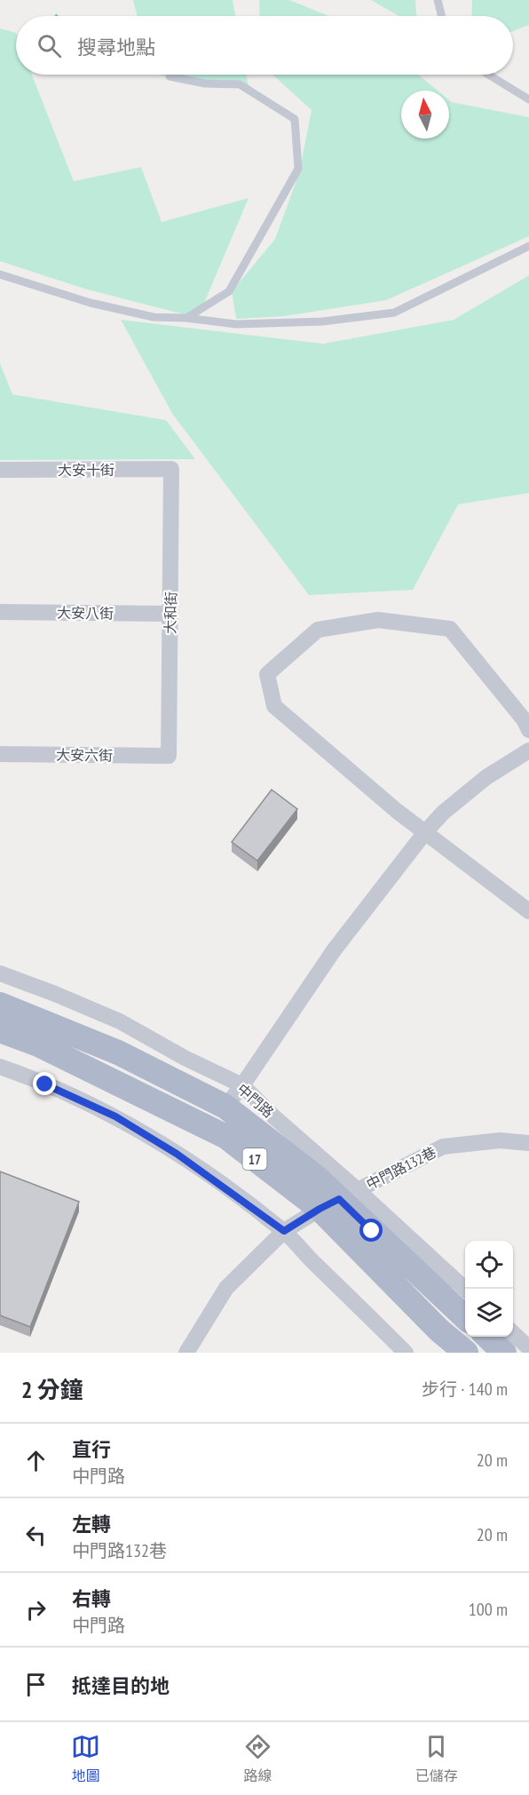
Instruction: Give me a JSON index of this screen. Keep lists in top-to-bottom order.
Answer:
{
  "streets": {
    "main road": ["中門路", "17"],
    "street": [
      "大安十街",
      "大安八街",
      "大和街",
      "大安六街",
      "中門路132巷"
    ]
  },
  "crossings": [
    ["大安十街", "大和街"],
    ["大安八街", "大和街"],
    ["大和街", "大安六街"],
    ["中門路", "中門路132巷"]
  ],
  "north": "top",
  "page": {
    "search": "搜尋地點",
    "heading": ["2 分鐘", "步行 · 140 m"],
    "list": [
      ["直行", "中門路", "20 m"],
      ["左轉", "中門路132巷", "20 m"],
      ["右轉", "中門路", "100 m"],
      "抵達目的地"
    ],
    "nav": ["地圖", "路線", "已儲存"]
  }
}
